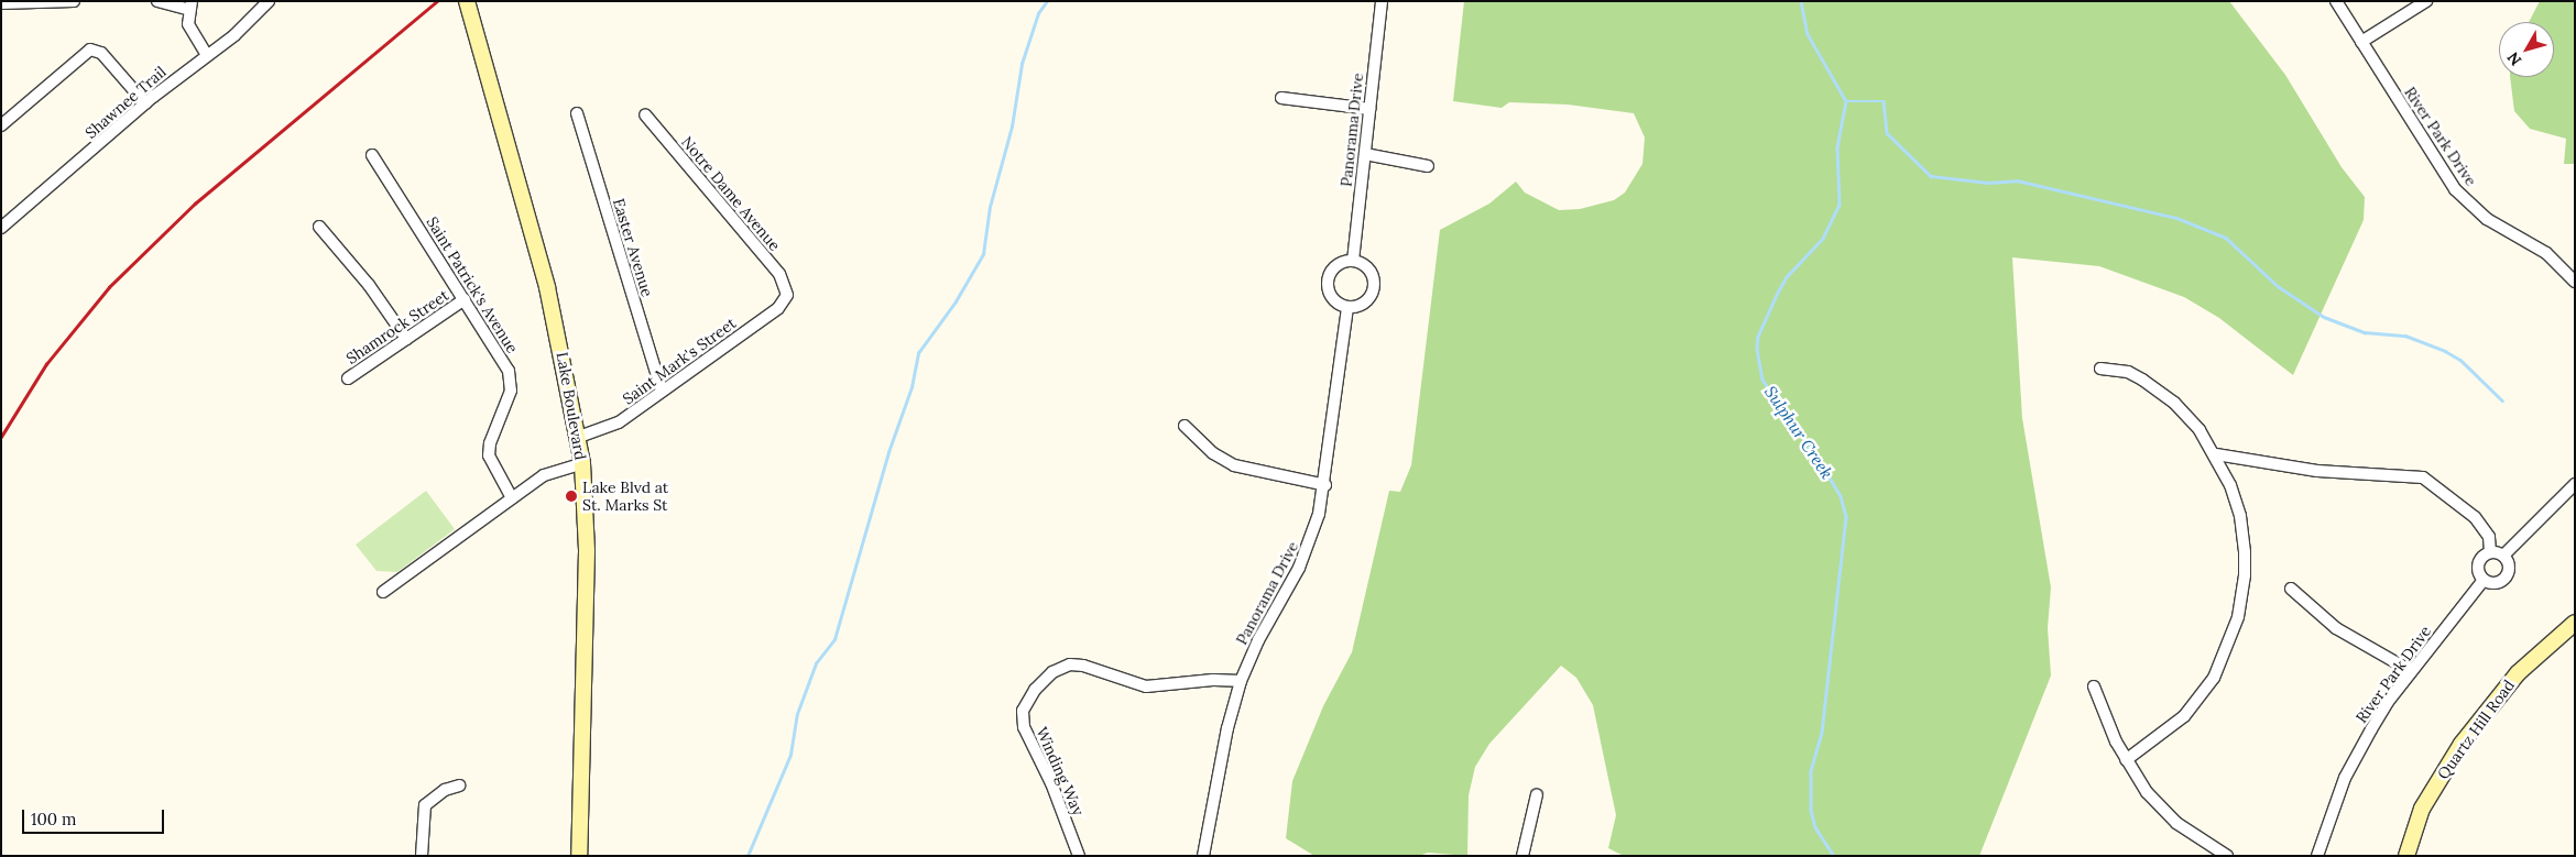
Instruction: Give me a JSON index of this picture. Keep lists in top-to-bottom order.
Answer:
{
  "streets": {
    "main road": ["Lake Boulevard", "Quartz Hill Road"],
    "street": [
      "Shawnee Trail",
      "Panorama Drive",
      "River Park Drive",
      "Notre Dame Avenue",
      "Easter Avenue",
      "Saint Patrick's Avenue",
      "Shamrock Street",
      "Saint Mark's Street",
      "Winding Way"
    ]
  },
  "crossings": [
    ["Panorama Drive", "Winding Way"],
    ["Notre Dame Avenue", "Saint Mark's Street"],
    ["Easter Avenue", "Saint Mark's Street"],
    ["Saint Patrick's Avenue", "Shamrock Street"],
    ["Saint Mark's Street", "Lake Boulevard"]
  ],
  "water": ["Sulphur Creek"],
  "places": ["Lake Blvd at St. Marks St"],
  "scale_bar": "100 m",
  "north": "bottom left"
}
